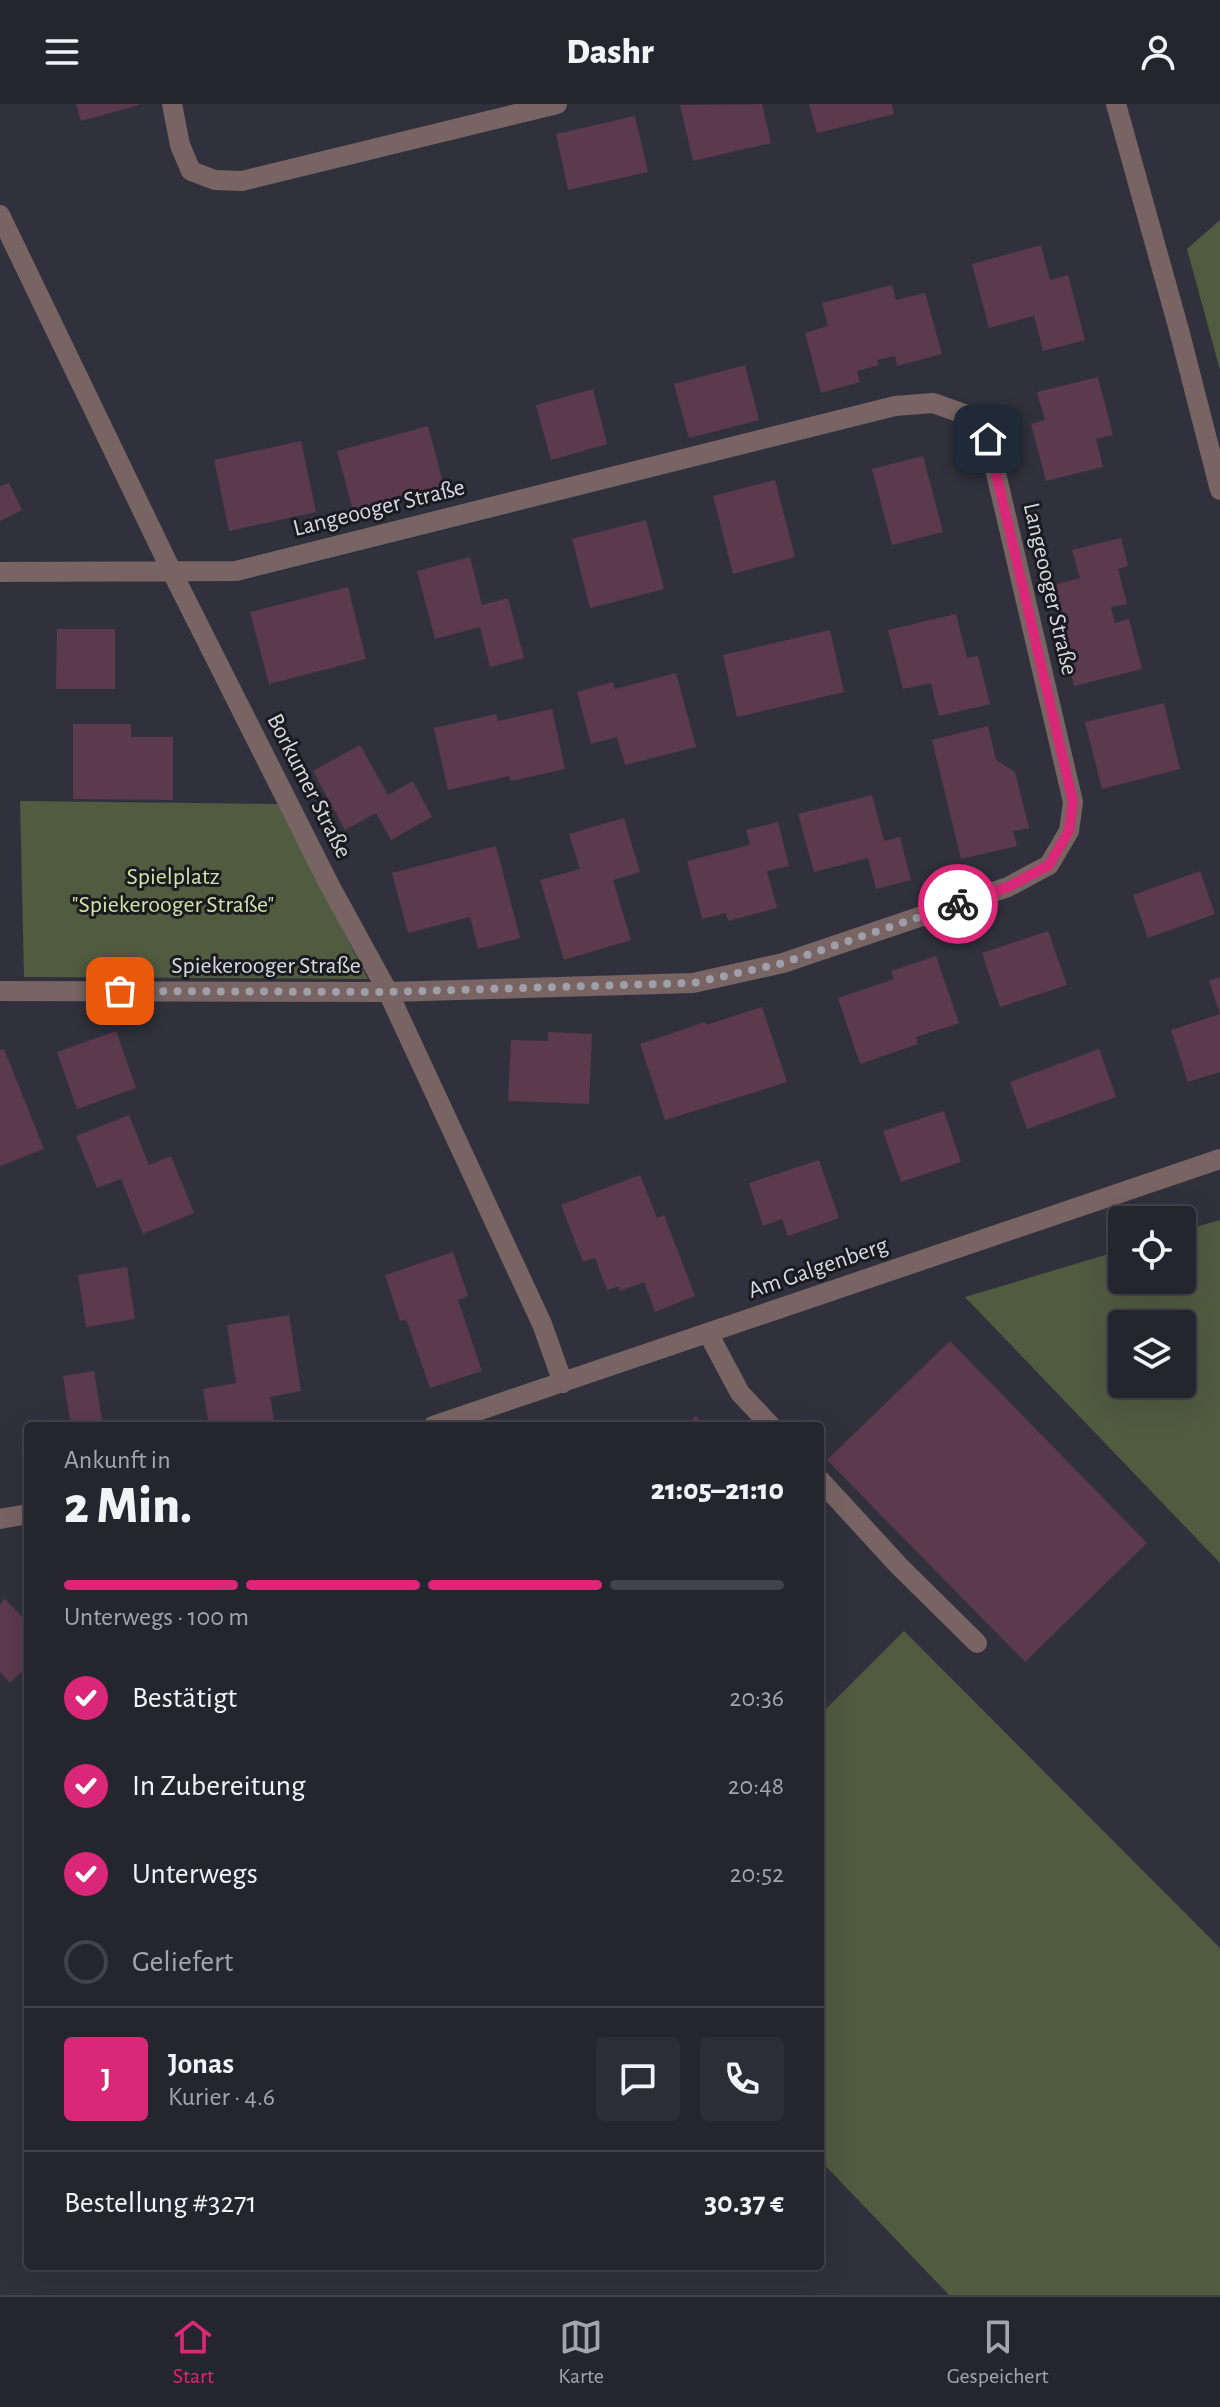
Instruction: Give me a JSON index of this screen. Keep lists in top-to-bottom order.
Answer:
{
  "streets": {
    "street": [
      "Langeooger Straße",
      "Borkumer Straße",
      "Spiekerooger Straße",
      "Am Galgenberg"
    ]
  },
  "crossings": [
    ["Langeooger Straße", "Borkumer Straße"],
    ["Langeooger Straße", "Spiekerooger Straße"],
    ["Borkumer Straße", "Spiekerooger Straße"],
    ["Borkumer Straße", "Am Galgenberg"]
  ],
  "parks": ["Spielplatz \"Spiekerooger Straße\""],
  "page": {
    "header": "Dashr",
    "heading": ["2 Min.", "Ankunft in", "21:05–21:10"],
    "panel": [
      "Jonas",
      "Kurier · 4.6",
      "Bestellung #3271",
      "30.37 €"
    ],
    "bar": "Unterwegs · 100 m",
    "list": [
      ["Bestätigt", "20:36"],
      ["In Zubereitung", "20:48"],
      ["Unterwegs", "20:52"],
      "Geliefert"
    ],
    "round": "J",
    "tabs": ["Start", "Karte", "Gespeichert"]
  }
}
